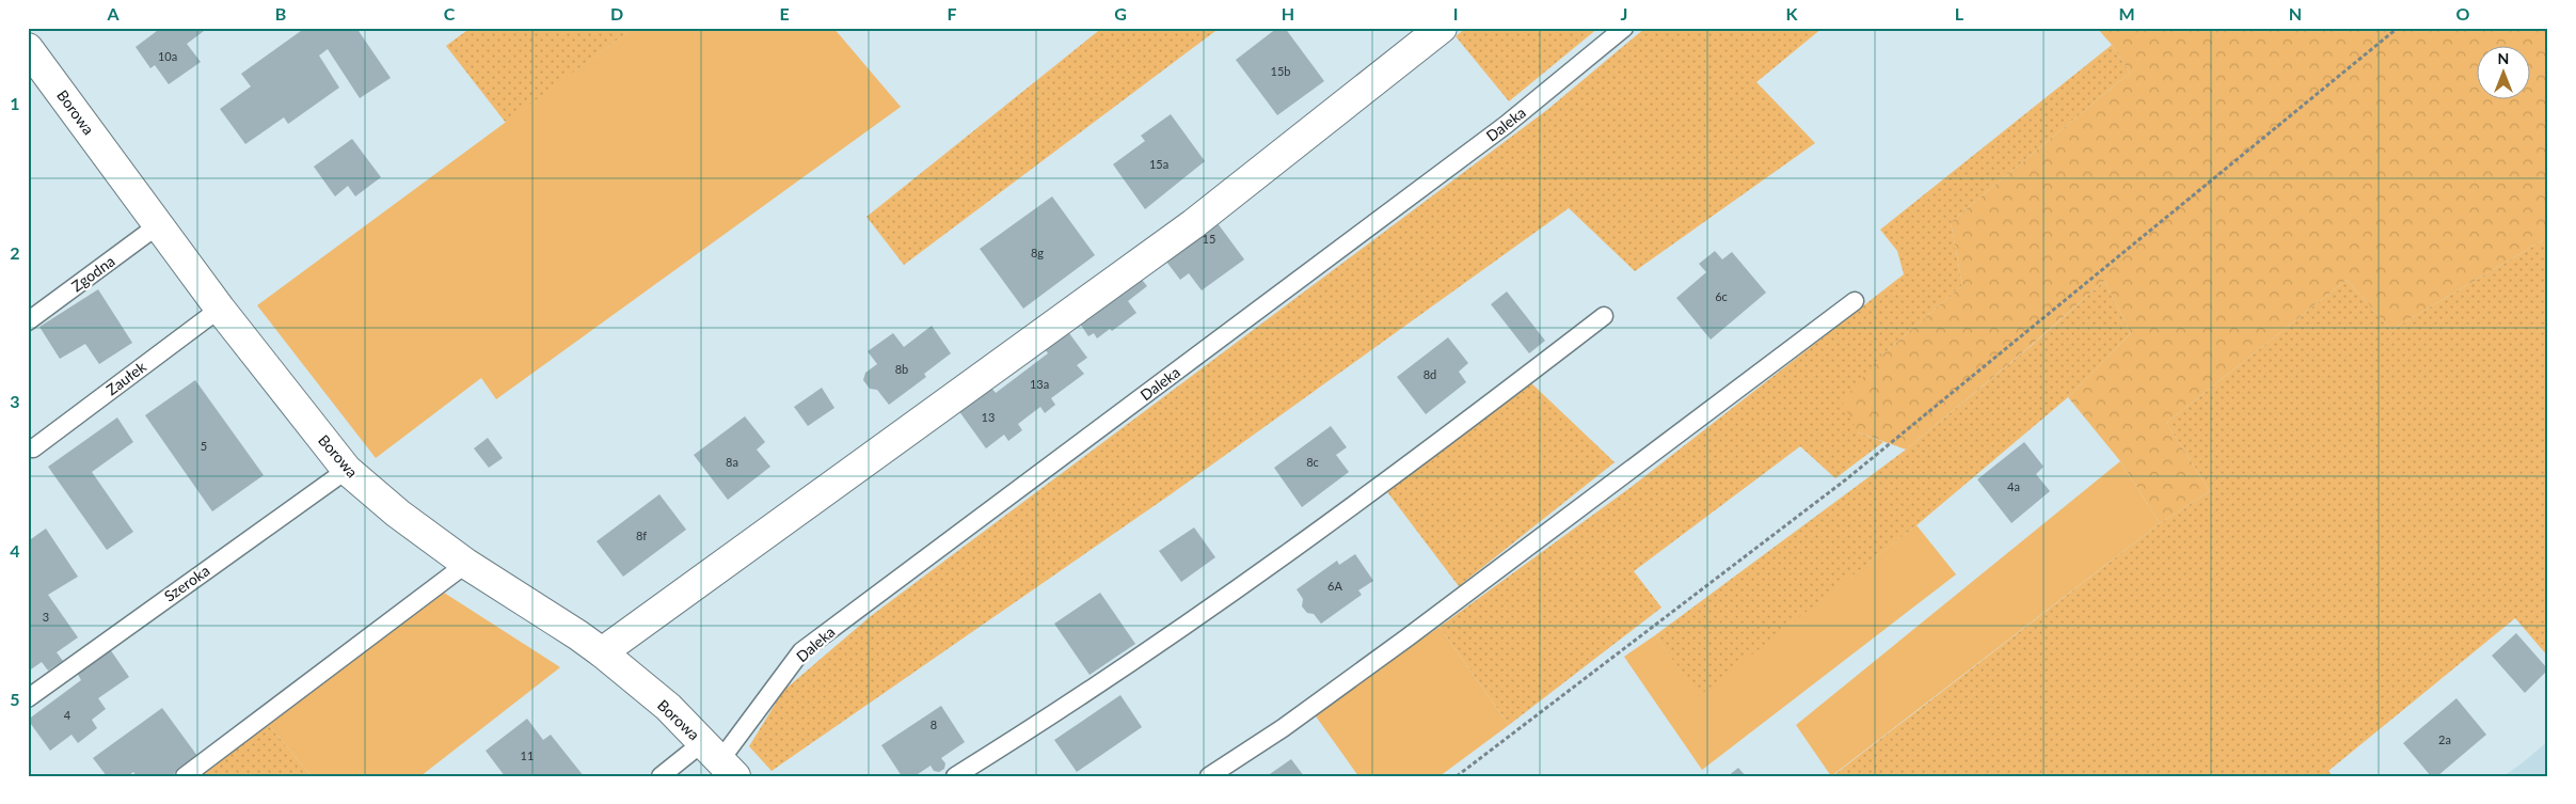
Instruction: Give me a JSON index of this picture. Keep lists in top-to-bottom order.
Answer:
{
  "streets": {
    "street": ["Borowa"],
    "lane": [
      "Daleka",
      "Zgodna",
      "Zaułek",
      "Szeroka"
    ]
  },
  "crossings": [
    ["Borowa", "Daleka"],
    ["Borowa", "Zgodna"],
    ["Borowa", "Zaułek"],
    ["Borowa", "Szeroka"]
  ],
  "house_numbers": [
    "10a",
    "15b",
    "15a",
    "15",
    "8g",
    "6c",
    "8b",
    "8d",
    "13a",
    "13",
    "5",
    "8a",
    "8c",
    "4a",
    "8f",
    "6A",
    "3",
    "4",
    "8",
    "2a",
    "11"
  ],
  "north": "top",
  "grid": {
    "columns": [
      "A",
      "B",
      "C",
      "D",
      "E",
      "F",
      "G",
      "H",
      "I",
      "J",
      "K",
      "L",
      "M",
      "N",
      "O"
    ],
    "rows": [
      "1",
      "2",
      "3",
      "4",
      "5"
    ]
  }
}
